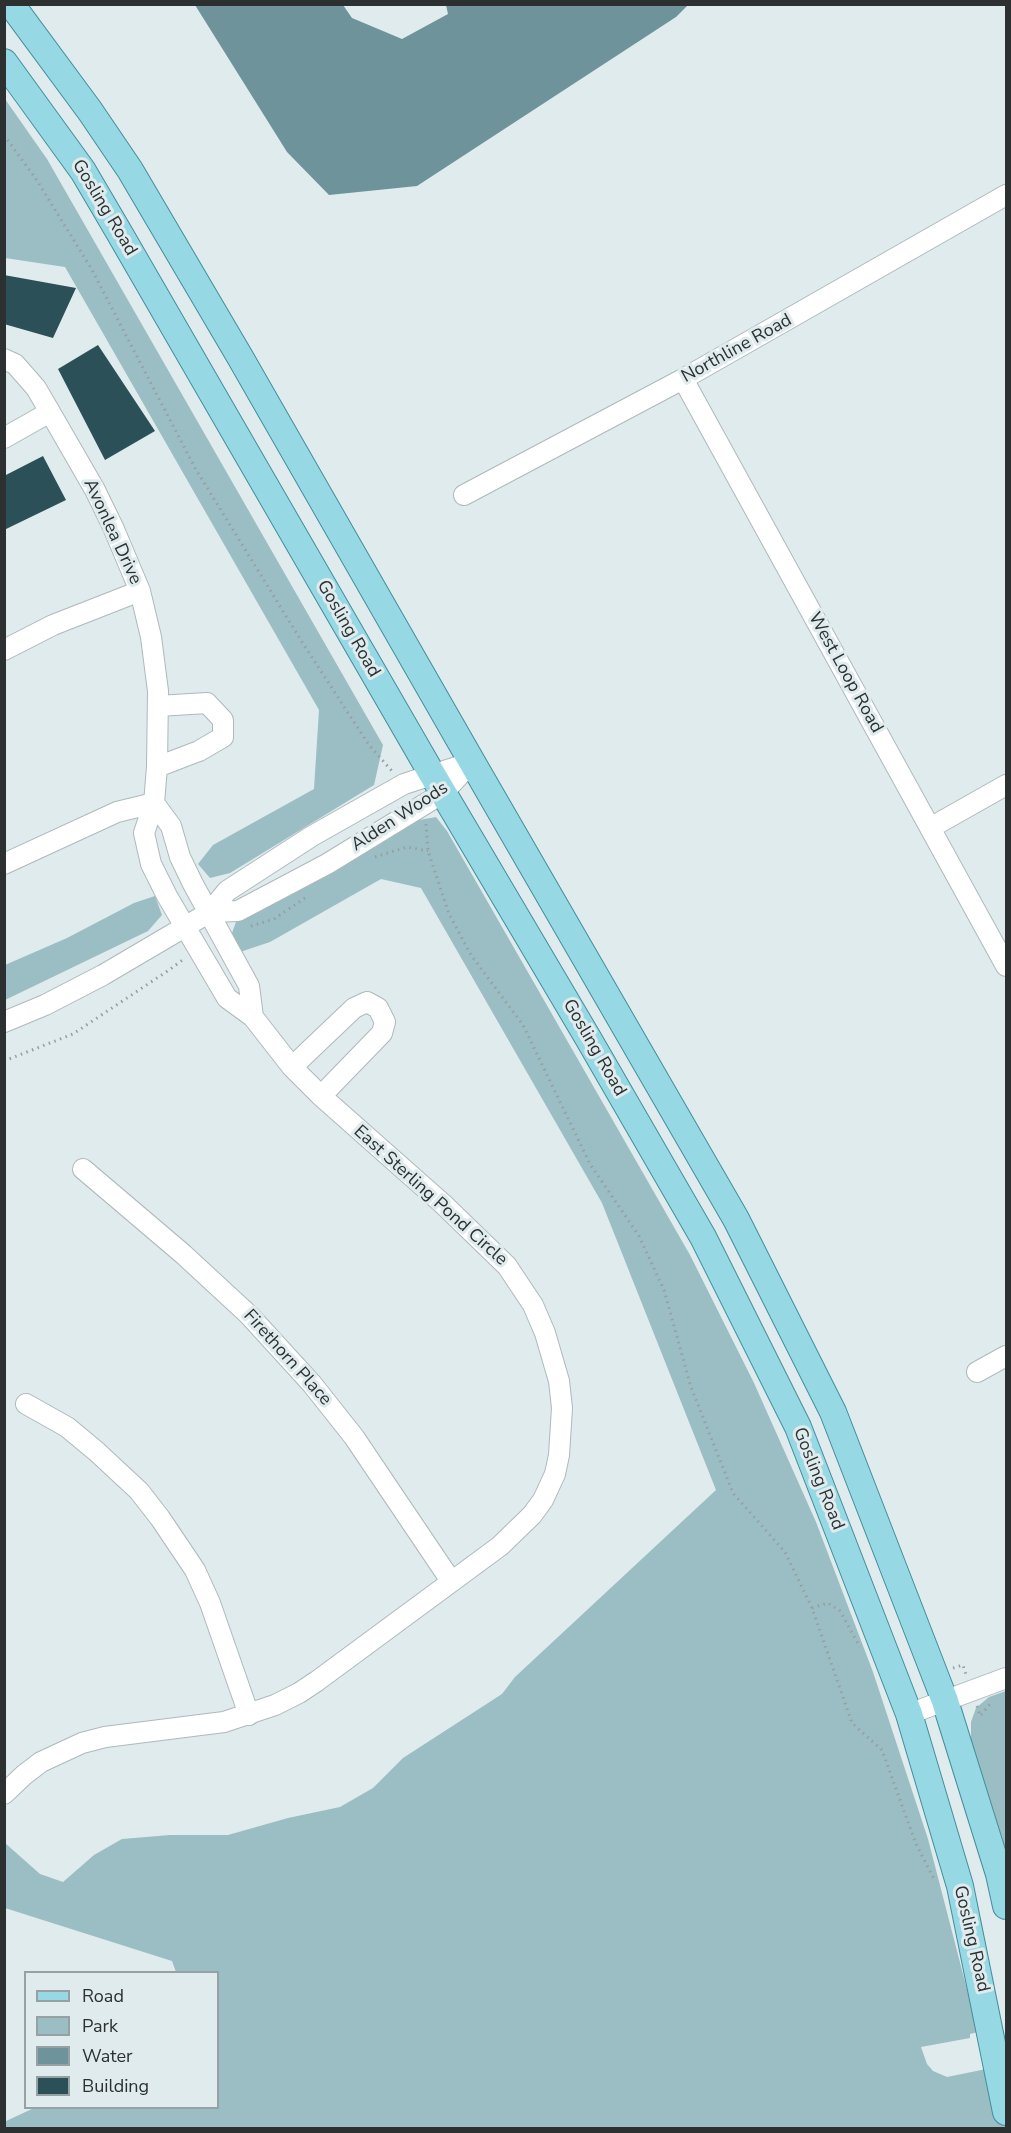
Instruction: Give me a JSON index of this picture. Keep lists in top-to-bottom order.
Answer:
{
  "streets": {
    "main road": ["Gosling Road"],
    "street": [
      "Northline Road",
      "Avonlea Drive",
      "West Loop Road",
      "Alden Woods",
      "East Sterling Pond Circle",
      "Firethorn Place"
    ]
  },
  "crossings": [
    ["Gosling Road", "Alden Woods"],
    ["Northline Road", "West Loop Road"],
    ["Avonlea Drive", "Alden Woods"],
    ["Avonlea Drive", "East Sterling Pond Circle"],
    ["Alden Woods", "East Sterling Pond Circle"],
    ["East Sterling Pond Circle", "Firethorn Place"]
  ],
  "legend": [
    "Road",
    "Park",
    "Water",
    "Building"
  ]
}
